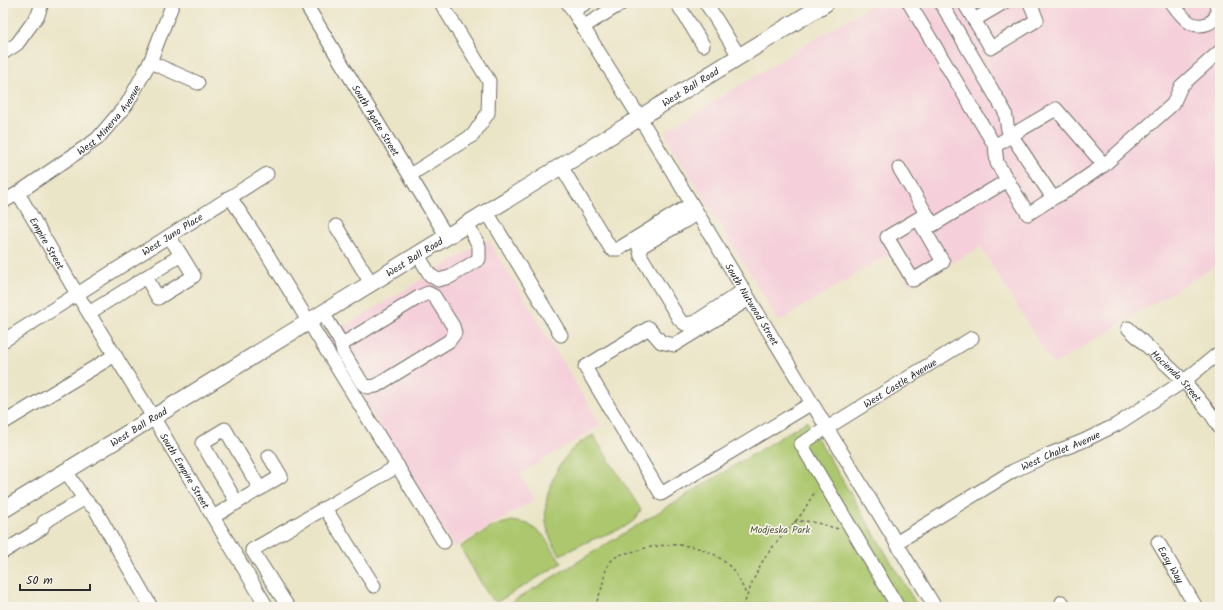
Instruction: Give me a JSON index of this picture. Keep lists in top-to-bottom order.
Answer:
{
  "streets": {
    "main road": ["West Ball Road"],
    "street": [
      "West Minerva Avenue",
      "South Agate Street",
      "West Juno Place",
      "Empire Street",
      "South Nutwood Street",
      "Hacienda Street",
      "West Castle Avenue",
      "West Chalet Avenue",
      "South Empire Street",
      "Easy Way"
    ]
  },
  "crossings": [
    ["West Ball Road", "South Agate Street"],
    ["West Ball Road", "South Nutwood Street"],
    ["West Ball Road", "South Empire Street"],
    ["West Minerva Avenue", "Empire Street"],
    ["West Juno Place", "Empire Street"],
    ["West Juno Place", "South Empire Street"],
    ["Empire Street", "South Empire Street"],
    ["South Nutwood Street", "West Castle Avenue"],
    ["South Nutwood Street", "West Chalet Avenue"],
    ["Hacienda Street", "West Chalet Avenue"]
  ],
  "parks": ["Modjeska Park"],
  "scale_bar": "50 m"
}
